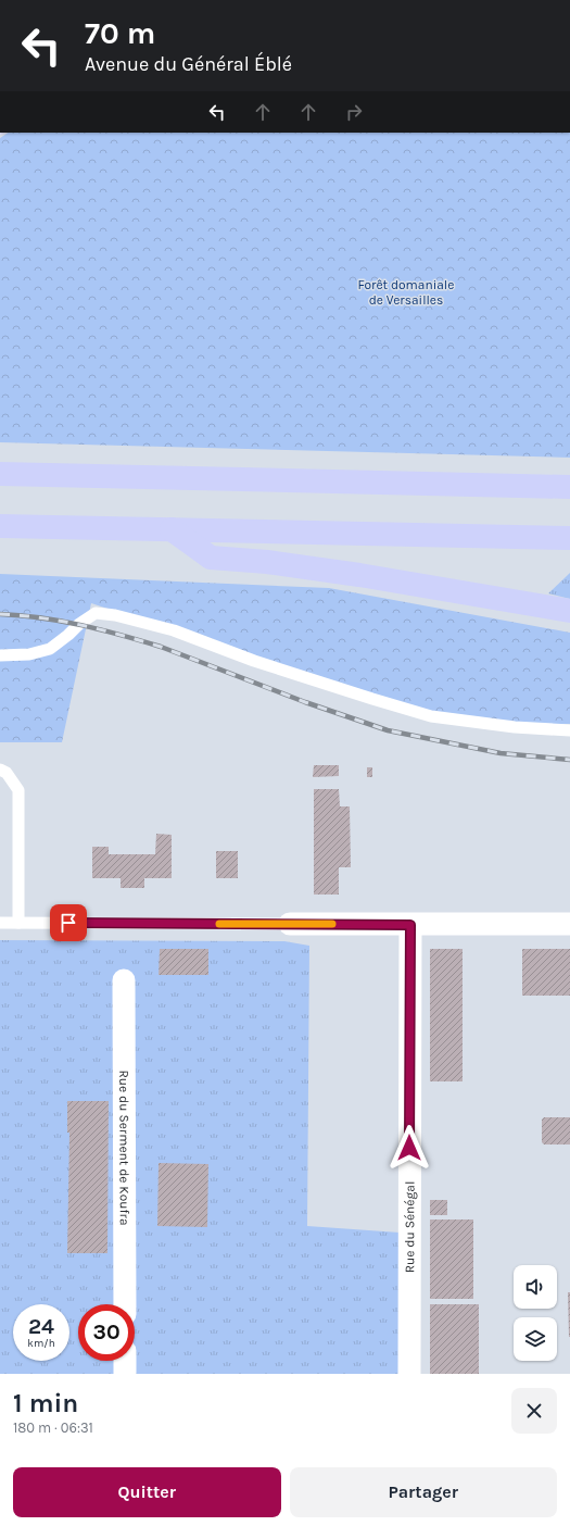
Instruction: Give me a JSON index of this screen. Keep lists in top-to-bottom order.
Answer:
{
  "streets": {
    "street": ["Rue du Serment de Koufra", "Rue du Sénégal"]
  },
  "parks": ["Forêt domaniale de Versailles"],
  "page": {
    "turn": ["70 m", "Avenue du Général Éblé"],
    "speed": "24 km/h",
    "limit": "30",
    "heading": ["1 min", "180 m · 06:31"],
    "buttons": ["Quitter", "Partager"]
  }
}
